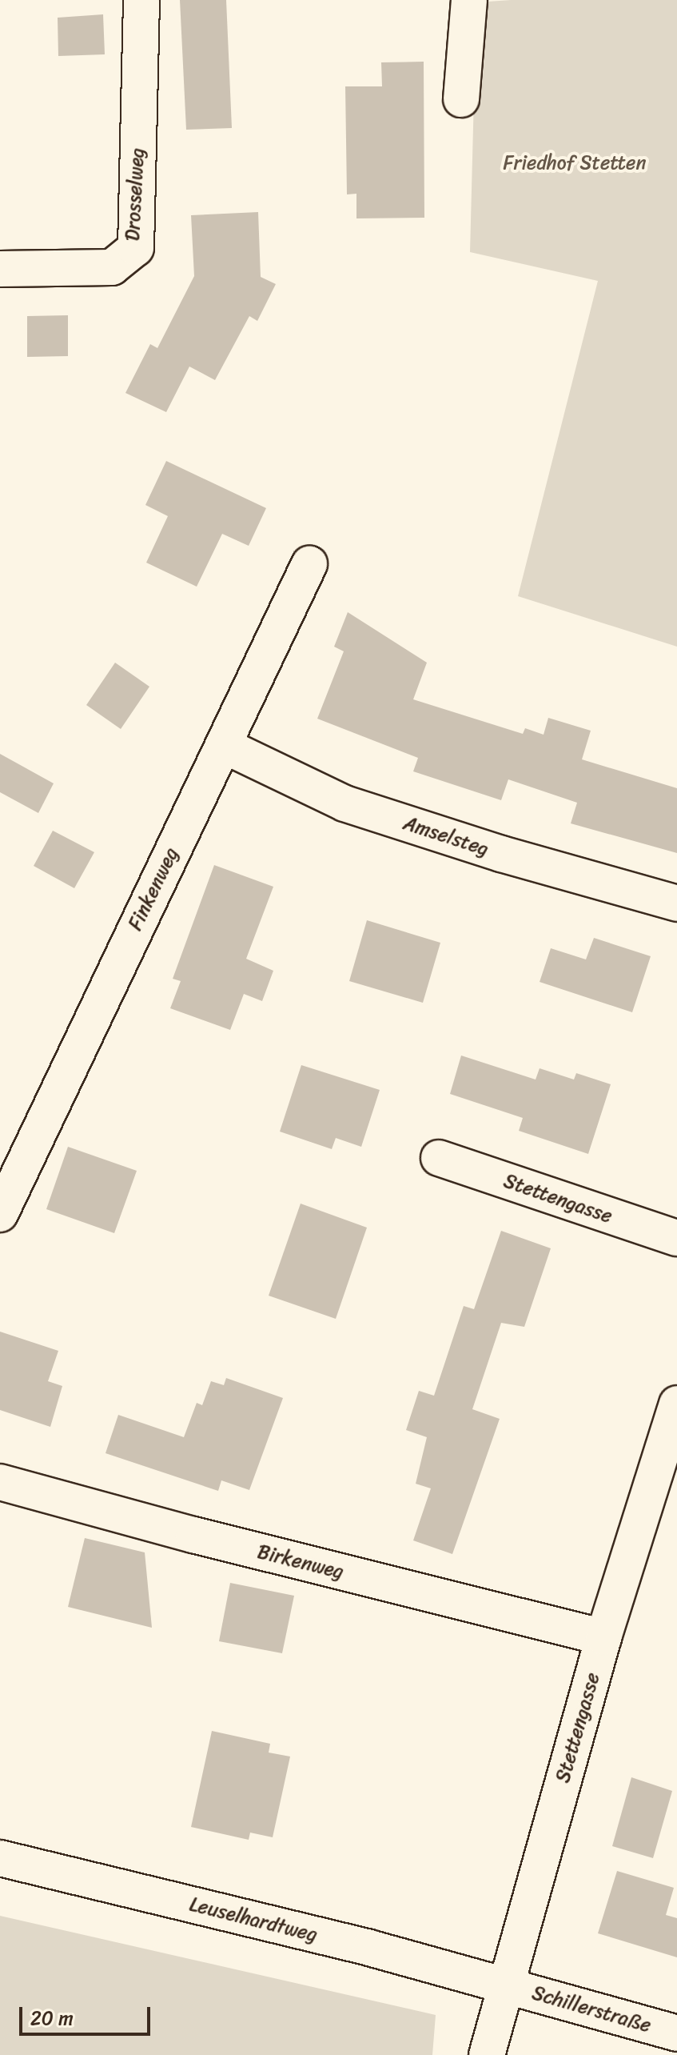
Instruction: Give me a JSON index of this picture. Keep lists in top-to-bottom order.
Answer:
{
  "streets": {
    "street": [
      "Drosselweg",
      "Amselsteg",
      "Finkenweg",
      "Stettengasse",
      "Birkenweg",
      "Leuselhardtweg",
      "Schillerstraße"
    ]
  },
  "crossings": [
    ["Amselsteg", "Finkenweg"],
    ["Stettengasse", "Birkenweg"],
    ["Stettengasse", "Leuselhardtweg"],
    ["Stettengasse", "Schillerstraße"],
    ["Leuselhardtweg", "Schillerstraße"]
  ],
  "parks": ["Friedhof Stetten"],
  "scale_bar": "20 m"
}
